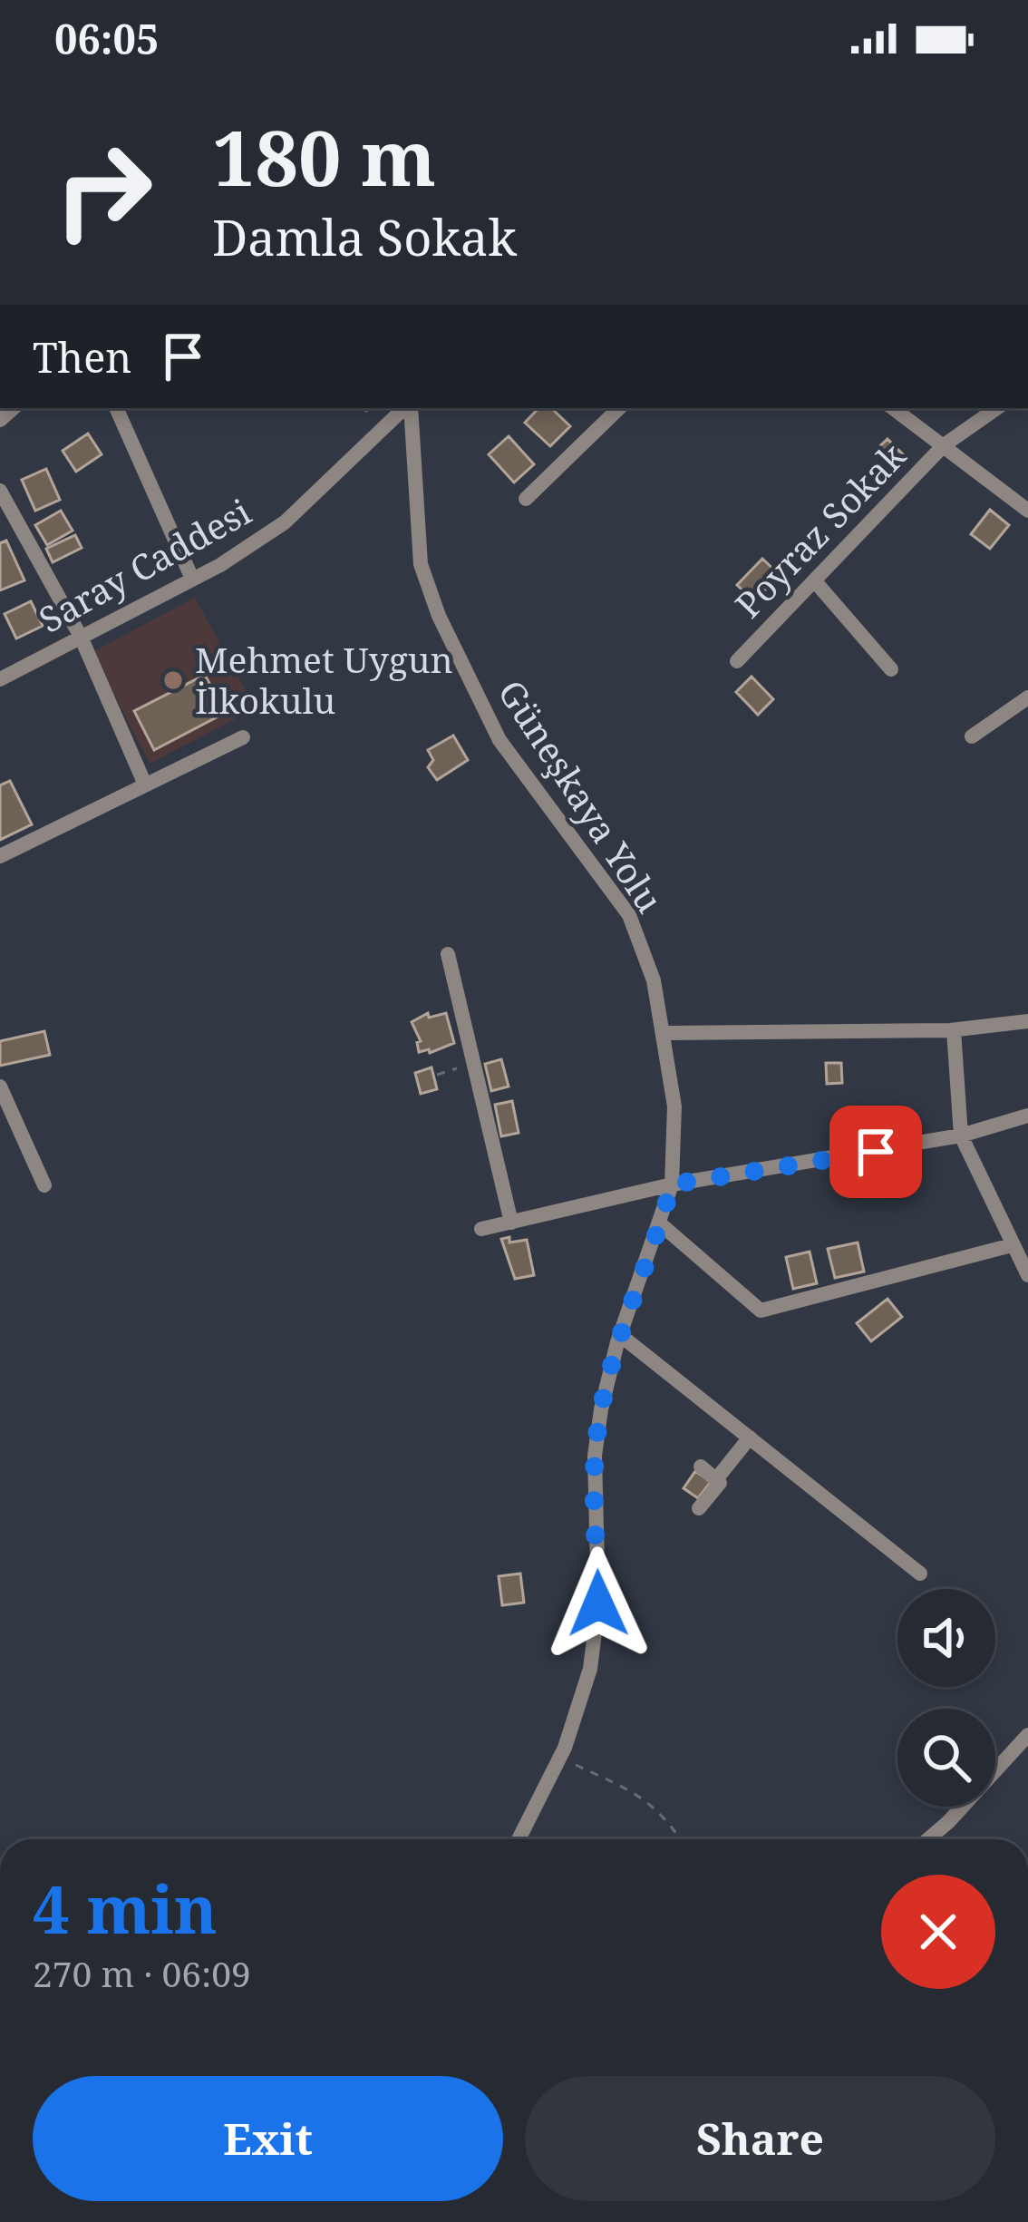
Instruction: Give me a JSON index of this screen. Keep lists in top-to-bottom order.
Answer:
{
  "streets": {
    "street": ["Poyraz Sokak", "Saray Caddesi", "Güneşkaya Yolu"]
  },
  "places": ["Mehmet Uygun İlkokulu"],
  "page": {
    "status": "06:05",
    "turn": ["180 m", "Damla Sokak"],
    "then": "Then",
    "heading": ["4 min", "270 m · 06:09"],
    "buttons": ["Exit", "Share"]
  }
}
